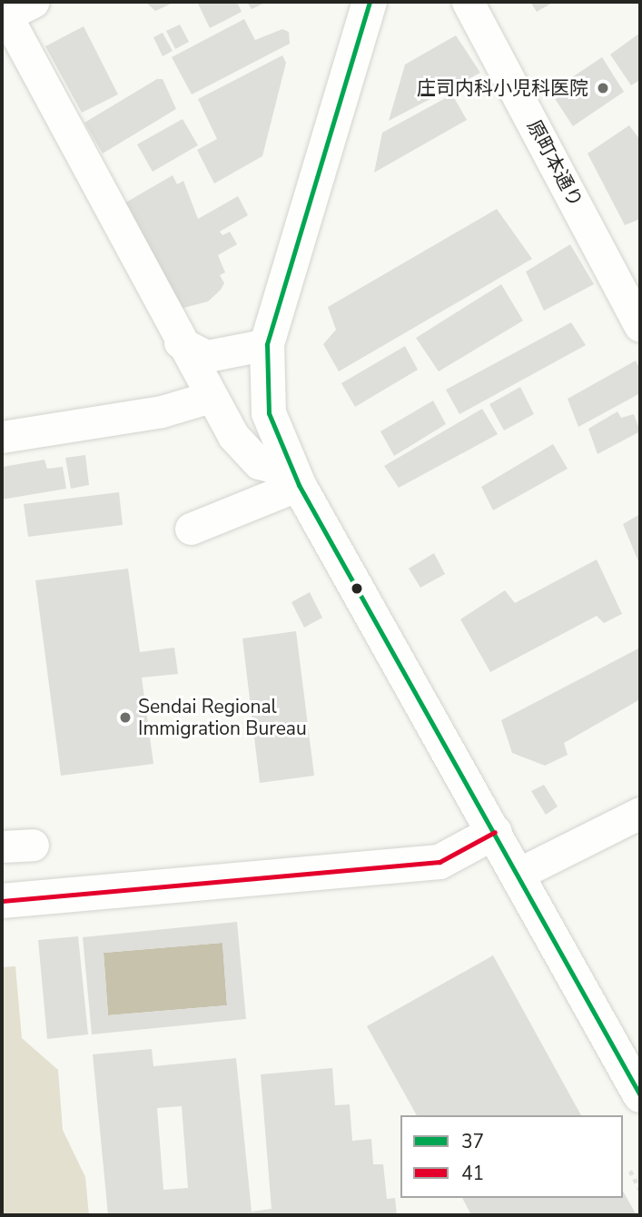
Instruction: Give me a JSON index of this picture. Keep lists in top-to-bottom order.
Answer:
{
  "streets": {
    "street": ["原町本通り"]
  },
  "places": ["庄司内科小児科医院", "Sendai Regional Immigration Bureau"],
  "lines": ["transit line 37", "transit line 41"],
  "legend": ["37", "41"]
}
